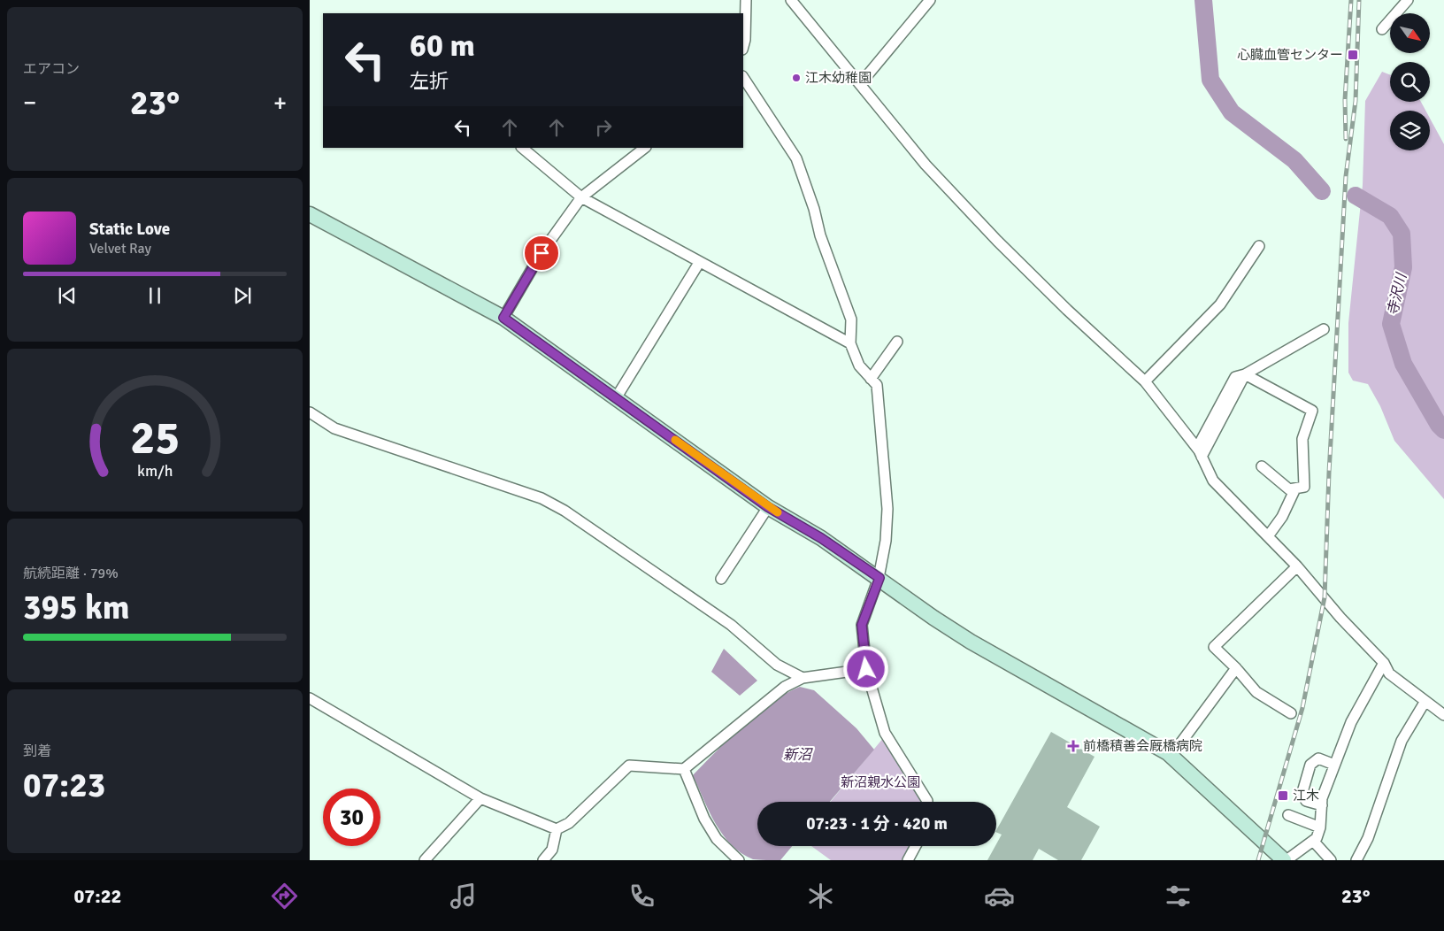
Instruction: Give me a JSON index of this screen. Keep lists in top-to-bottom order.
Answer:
{
  "water": ["寺沢川", "新沼"],
  "parks": ["新沼親水公園"],
  "places": {
    "transit": ["心臓血管センター", "江木"],
    "other": ["江木幼稚園"],
    "health": ["前橋積善会厩橋病院"]
  },
  "north": "bottom right",
  "page": {
    "tile": [
      "エアコン",
      ["航続距離 · 79%", "395 km"],
      ["到着", "07:23"]
    ],
    "turn": ["60 m", "左折"],
    "heat": ["−", "23°", "+"],
    "song": ["Static Love", "Velvet Ray"],
    "limit": "30",
    "trip": "07:23 · 1 分 · 420 m",
    "tabs": ["07:22", "23°"],
    "gauge": ["25", "km/h"]
  }
}
